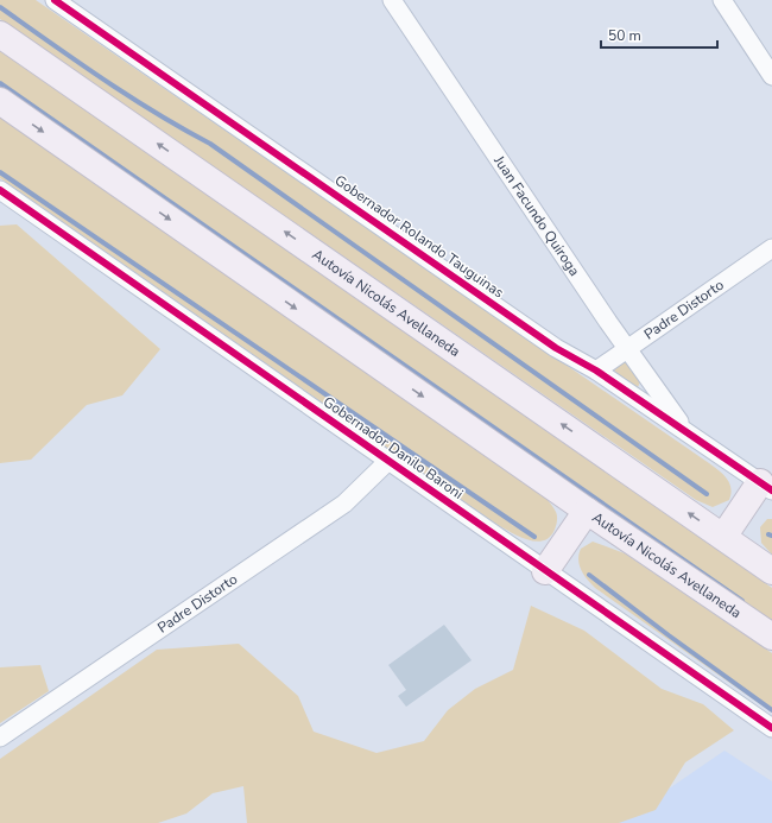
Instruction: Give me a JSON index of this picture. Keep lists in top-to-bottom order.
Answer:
{
  "streets": {
    "highway": ["Autovía Nicolás Avellaneda"],
    "street": [
      "Juan Facundo Quiroga",
      "Gobernador Rolando Tauguinas",
      "Padre Distorto",
      "Gobernador Danilo Baroni"
    ]
  },
  "crossings": [
    ["Juan Facundo Quiroga", "Gobernador Rolando Tauguinas"],
    ["Juan Facundo Quiroga", "Padre Distorto"],
    ["Gobernador Rolando Tauguinas", "Padre Distorto"],
    ["Padre Distorto", "Gobernador Danilo Baroni"]
  ],
  "scale_bar": "50 m"
}
